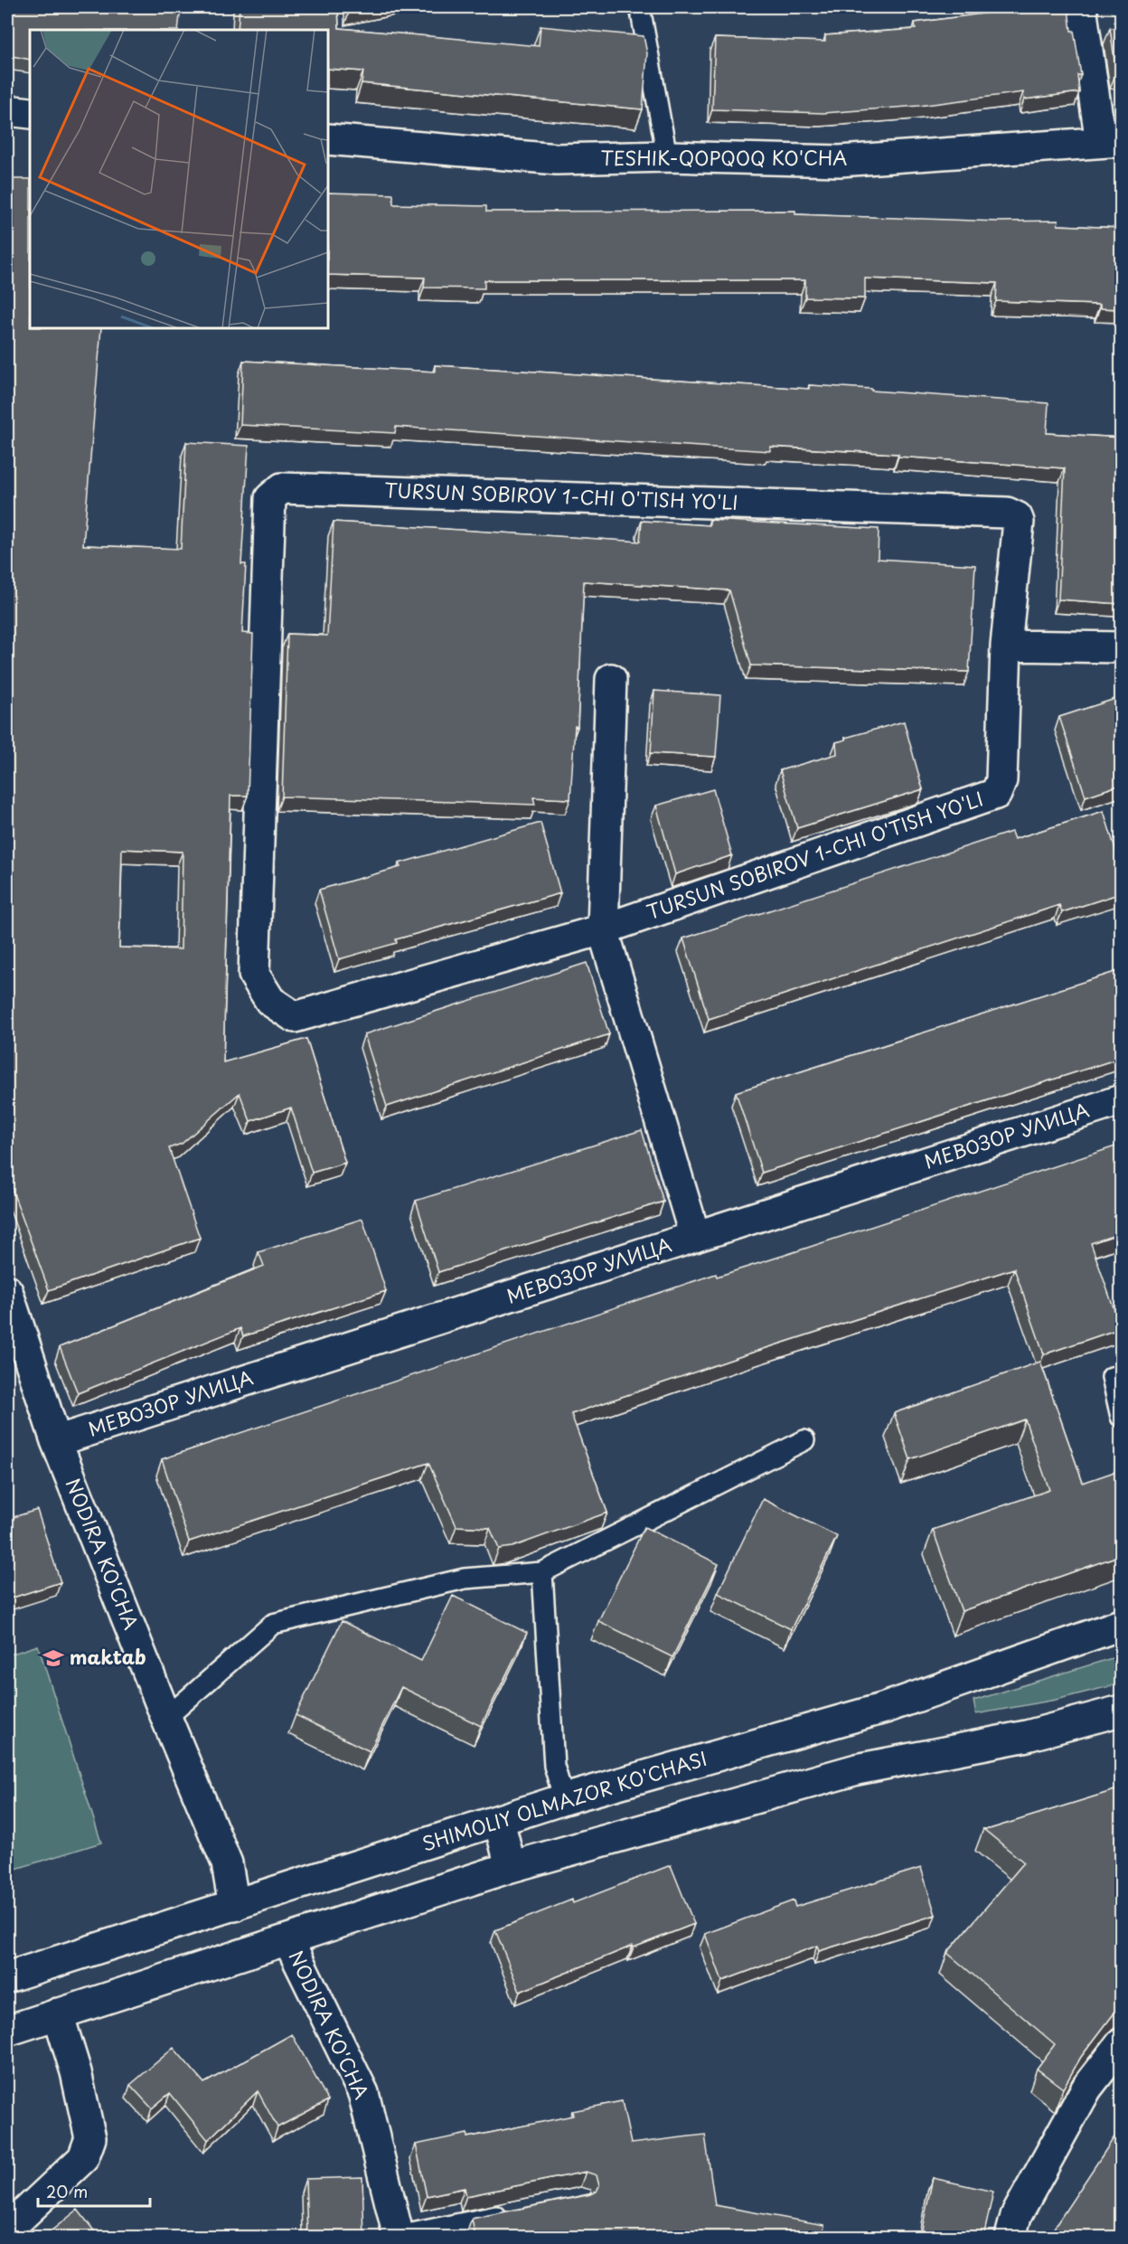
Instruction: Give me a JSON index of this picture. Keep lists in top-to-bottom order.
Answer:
{
  "streets": {
    "street": [
      "TESHIK-QOPQOQ KO'CHA",
      "TURSUN SOBIROV 1-CHI O'TISH YO'LI",
      "МЕВОЗОР УЛИЦА",
      "NODIRA KO'CHA",
      "SHIMOLIY OLMAZOR KO'CHASI"
    ]
  },
  "crossings": [
    ["МЕВОЗОР УЛИЦА", "NODIRA KO'CHA"],
    ["NODIRA KO'CHA", "SHIMOLIY OLMAZOR KO'CHASI"]
  ],
  "places": {
    "school or university": ["maktab"]
  },
  "scale_bar": "20 m"
}
